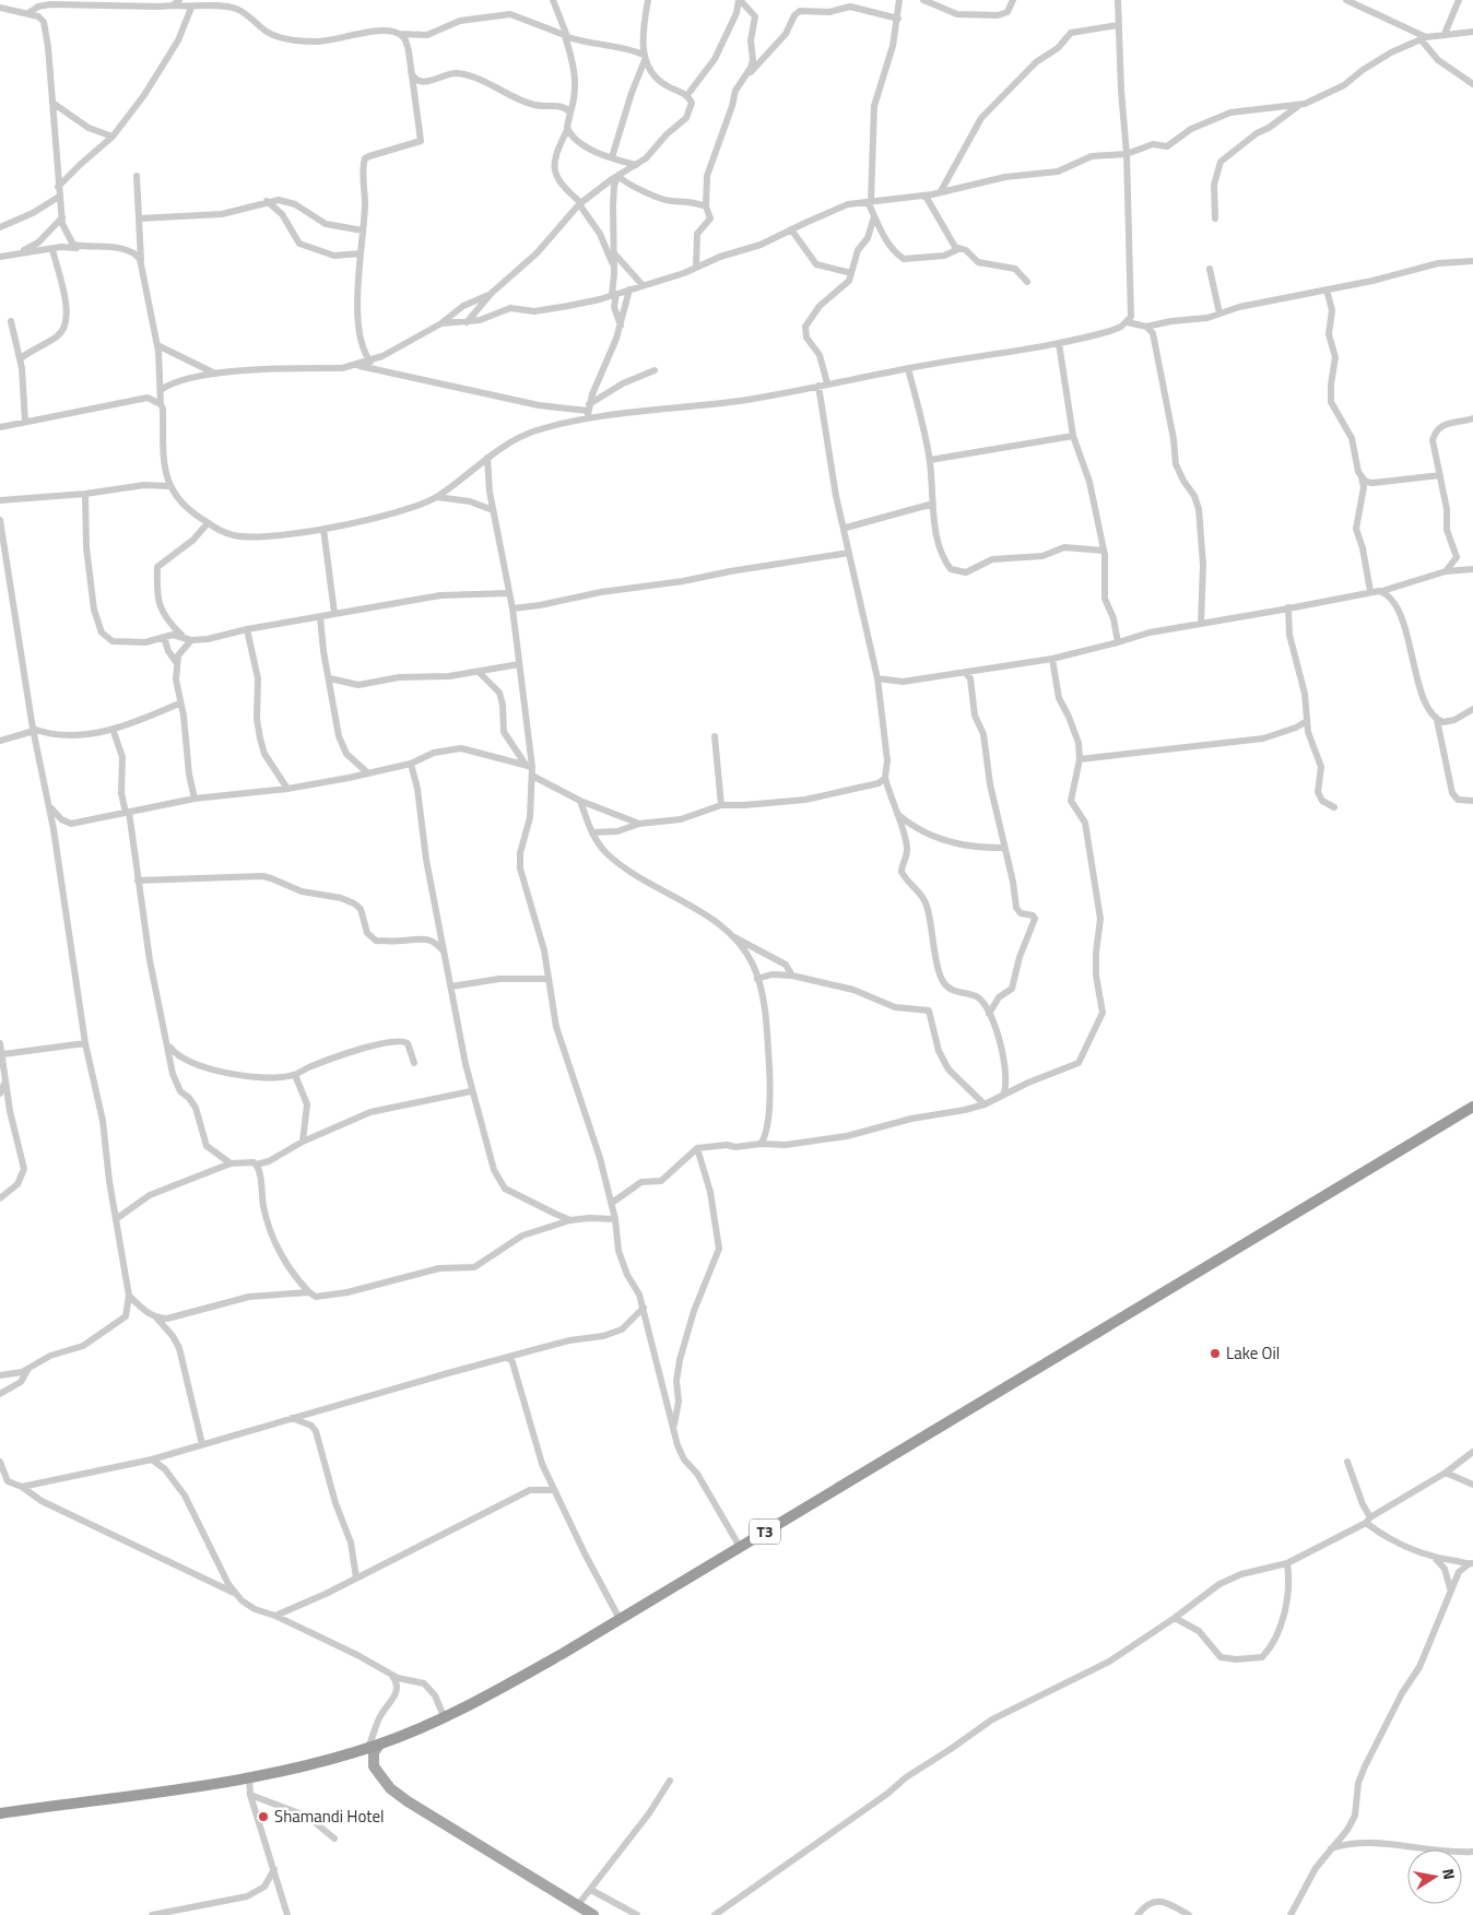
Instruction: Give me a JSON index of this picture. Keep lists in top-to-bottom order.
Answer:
{
  "streets": {
    "highway": ["T3"]
  },
  "places": ["Lake Oil", "Shamandi Hotel"],
  "north": "right"
}
